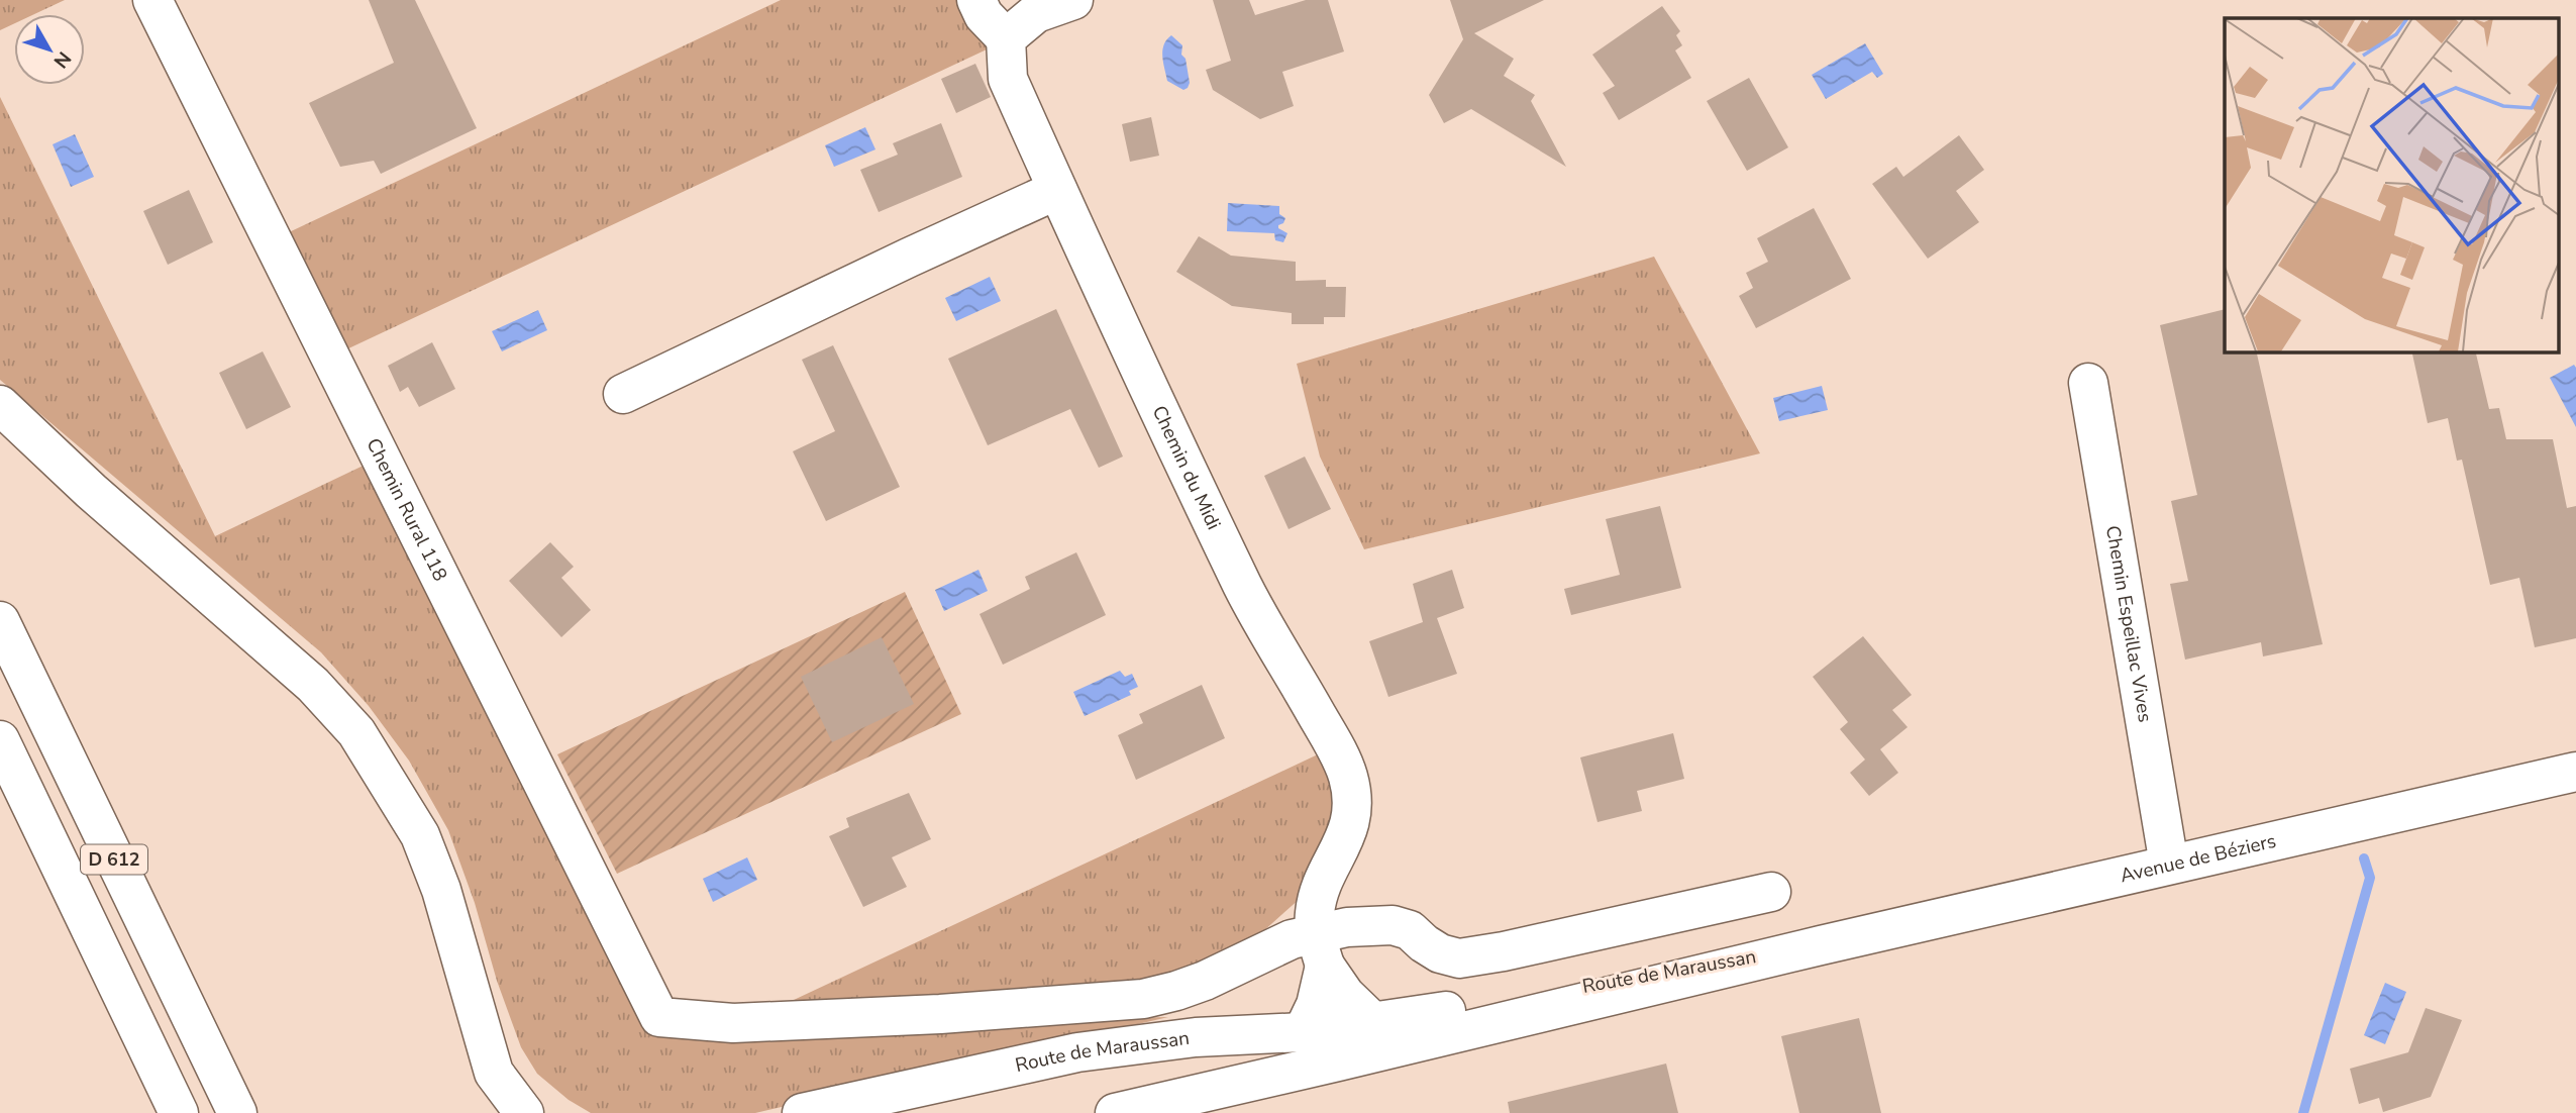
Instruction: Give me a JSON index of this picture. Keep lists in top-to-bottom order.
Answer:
{
  "streets": {
    "main road": [
      "Chemin du Midi",
      "Chemin Rural 118",
      "Chemin Espeillac Vives",
      "Avenue de Béziers",
      "D 612",
      "Route de Maraussan"
    ]
  },
  "crossings": [
    ["Chemin du Midi", "Chemin Rural 118"],
    ["Chemin du Midi", "Route de Maraussan"],
    ["Chemin Espeillac Vives", "Avenue de Béziers"],
    ["Avenue de Béziers", "Route de Maraussan"]
  ],
  "north": "bottom right"
}
